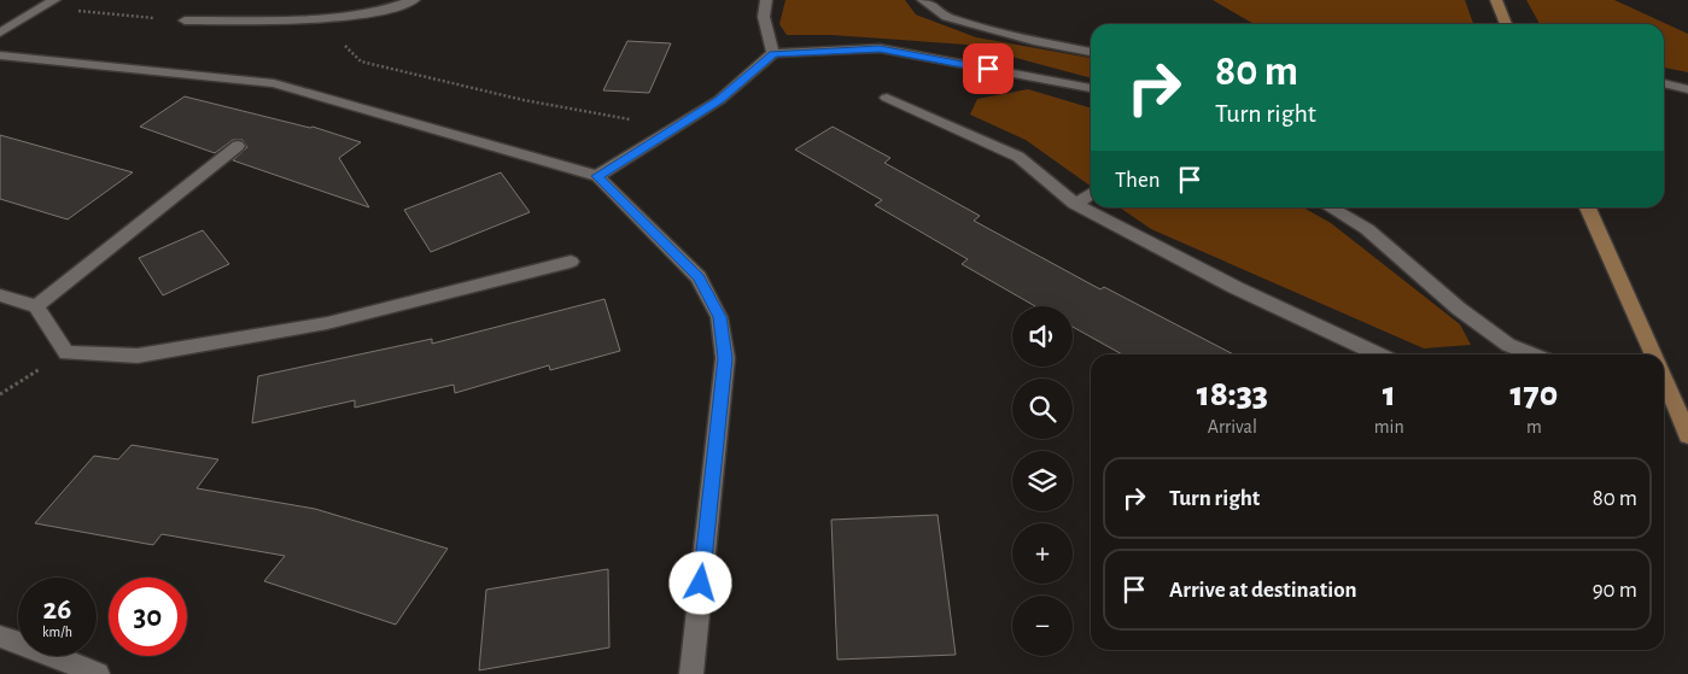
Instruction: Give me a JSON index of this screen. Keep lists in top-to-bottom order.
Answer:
{
  "page": {
    "turn": ["80 m", "Turn right"],
    "then": "Then",
    "map_buttons": ["+", "−"],
    "eta": [
      "18:33",
      "Arrival",
      "1",
      "min",
      "170",
      "m"
    ],
    "list": [
      {
        "name": "Turn right",
        "value": "80 m"
      },
      {
        "name": "Arrive at destination",
        "value": "90 m"
      }
    ],
    "speed": "26 km/h",
    "limit": "30"
  }
}
